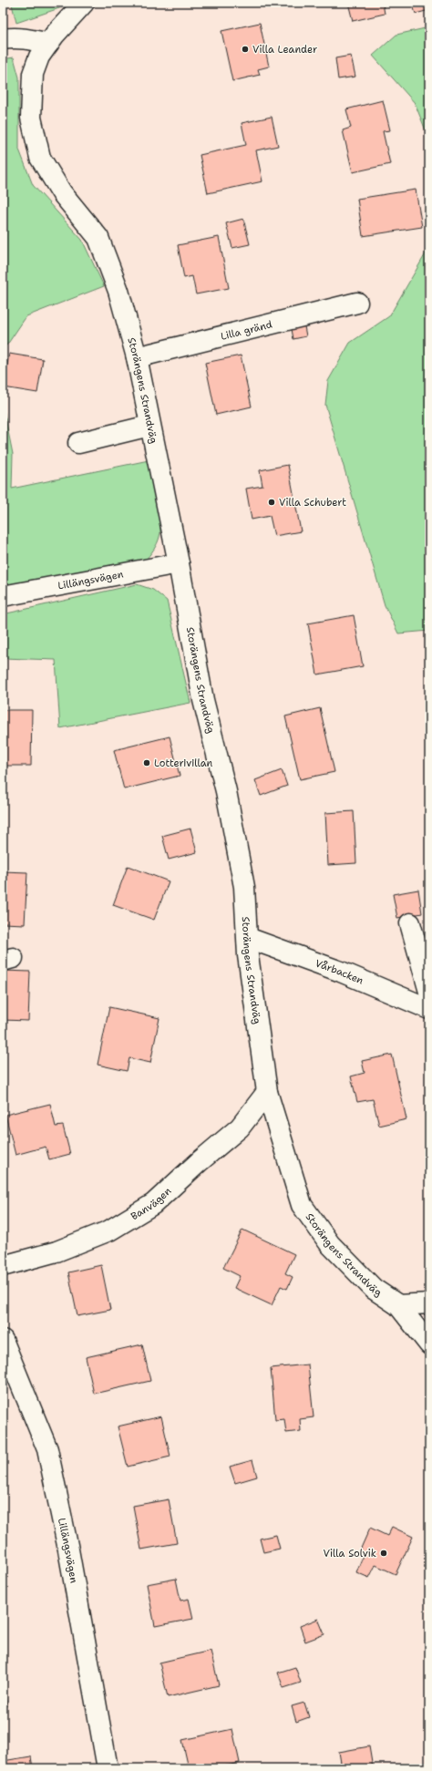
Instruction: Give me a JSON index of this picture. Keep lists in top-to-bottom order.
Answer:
{
  "streets": {
    "street": [
      "Lilla gränd",
      "Storängens Strandväg",
      "Lillängsvägen",
      "Vårbacken",
      "Banvägen"
    ]
  },
  "crossings": [
    ["Lilla gränd", "Storängens Strandväg"],
    ["Storängens Strandväg", "Lillängsvägen"],
    ["Storängens Strandväg", "Vårbacken"],
    ["Storängens Strandväg", "Banvägen"]
  ],
  "places": [
    "Villa Leander",
    "Villa Schubert",
    "Lotterivillan",
    "Villa Solvik"
  ]
}
